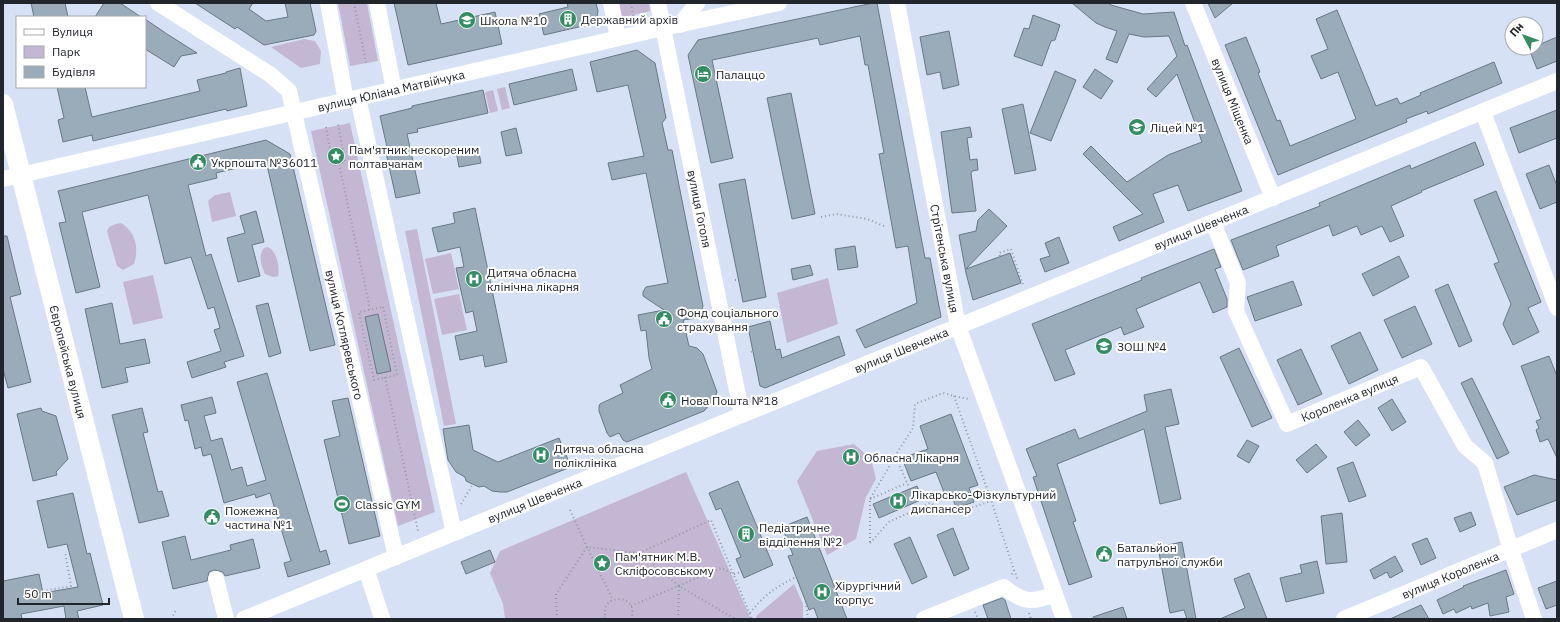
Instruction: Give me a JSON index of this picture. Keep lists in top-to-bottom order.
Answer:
{
  "streets": {
    "main road": ["Європейська вулиця"],
    "street": [
      "вулиця Юліана Матвійчука",
      "вулиця Міщенка",
      "вулиця Гоголя",
      "вулиця Шевченка",
      "Стрітенська вулиця",
      "вулиця Котляревського",
      "Короленка вулиця",
      "вулиця Короленка"
    ]
  },
  "crossings": [
    ["вулиця Юліана Матвійчука", "вулиця Гоголя"],
    ["вулиця Юліана Матвійчука", "вулиця Котляревського"],
    ["вулиця Юліана Матвійчука", "Європейська вулиця"],
    ["вулиця Міщенка", "вулиця Шевченка"],
    ["вулиця Гоголя", "вулиця Шевченка"],
    ["вулиця Шевченка", "Стрітенська вулиця"],
    ["вулиця Шевченка", "вулиця Котляревського"],
    ["вулиця Шевченка", "Короленка вулиця"],
    ["Короленка вулиця", "вулиця Короленка"]
  ],
  "places": {
    "building": ["Державний архів", "Педіатричне відділення №2"],
    "school or university": ["Школа №10", "Ліцей №1", "ЗОШ №4"],
    "hotel": ["Палаццо"],
    "place": ["Пам'ятник нескореним полтавчанам", "Пам'ятник М.В. Скліфосовському"],
    "public building": [
      "Укрпошта №36011",
      "Фонд соціального страхування",
      "Нова Пошта №18",
      "Пожежна частина №1",
      "Батальйон патрульної служби"
    ],
    "hospital": [
      "Дитяча обласна клінічна лікарня",
      "Дитяча обласна поліклініка",
      "Обласна Лікарня",
      "Лікарсько-Фізкультурний диспансер",
      "Хірургічний корпус"
    ],
    "sports": ["Classic GYM"]
  },
  "legend": ["Вулиця", "Парк", "Будівля"],
  "scale_bar": "50 m",
  "north": "top left"
}
